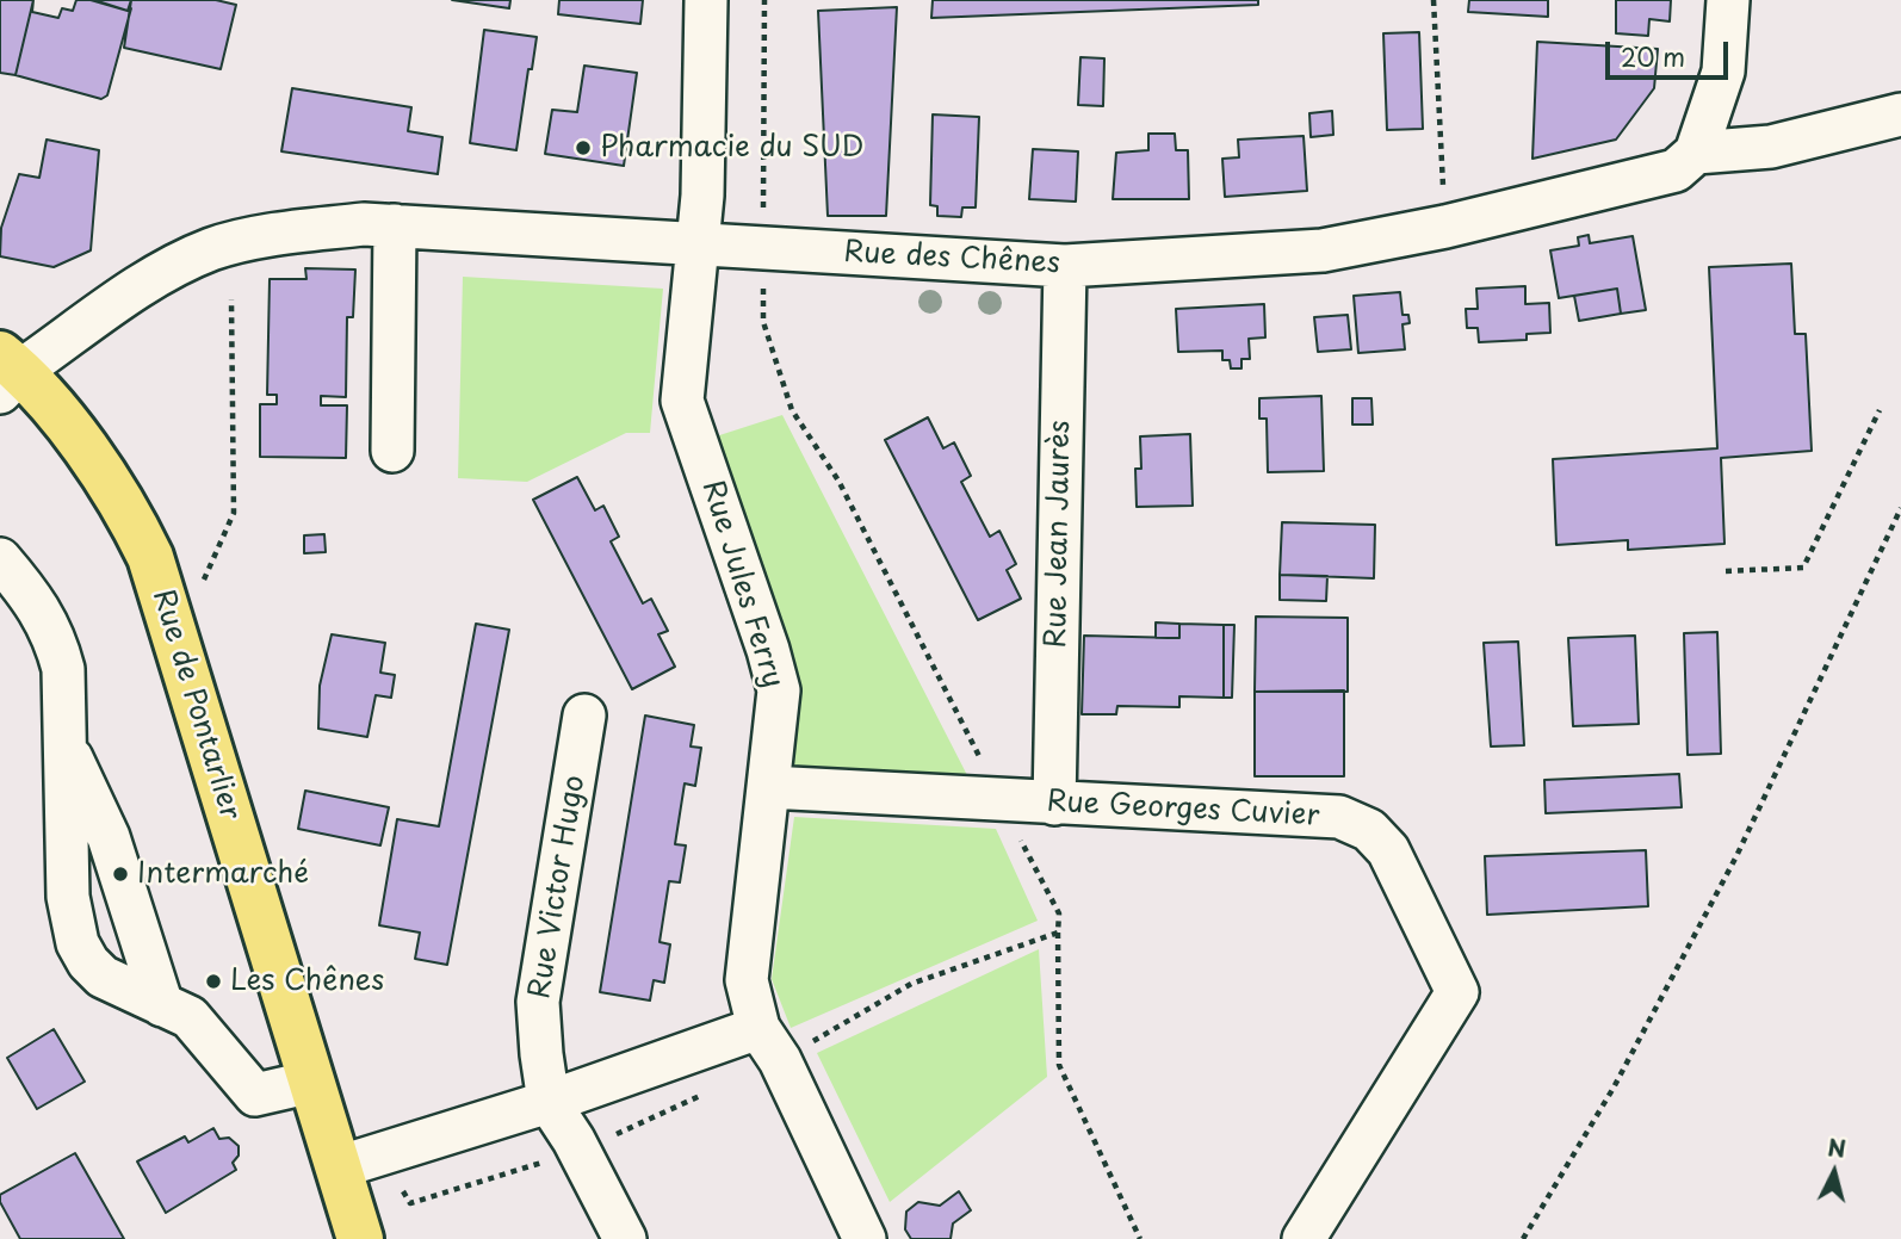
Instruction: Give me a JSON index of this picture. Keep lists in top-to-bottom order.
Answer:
{
  "streets": {
    "main road": ["Rue de Pontarlier"],
    "street": [
      "Rue des Chênes",
      "Rue Jean Jaurès",
      "Rue Jules Ferry",
      "Rue Georges Cuvier",
      "Rue Victor Hugo"
    ]
  },
  "crossings": [
    ["Rue des Chênes", "Rue Jean Jaurès"],
    ["Rue des Chênes", "Rue Jules Ferry"],
    ["Rue des Chênes", "Rue de Pontarlier"],
    ["Rue Jean Jaurès", "Rue Georges Cuvier"],
    ["Rue Jules Ferry", "Rue Georges Cuvier"]
  ],
  "places": ["Pharmacie du SUD", "Intermarché", "Les Chênes"],
  "scale_bar": "20 m",
  "north": "top"
}
